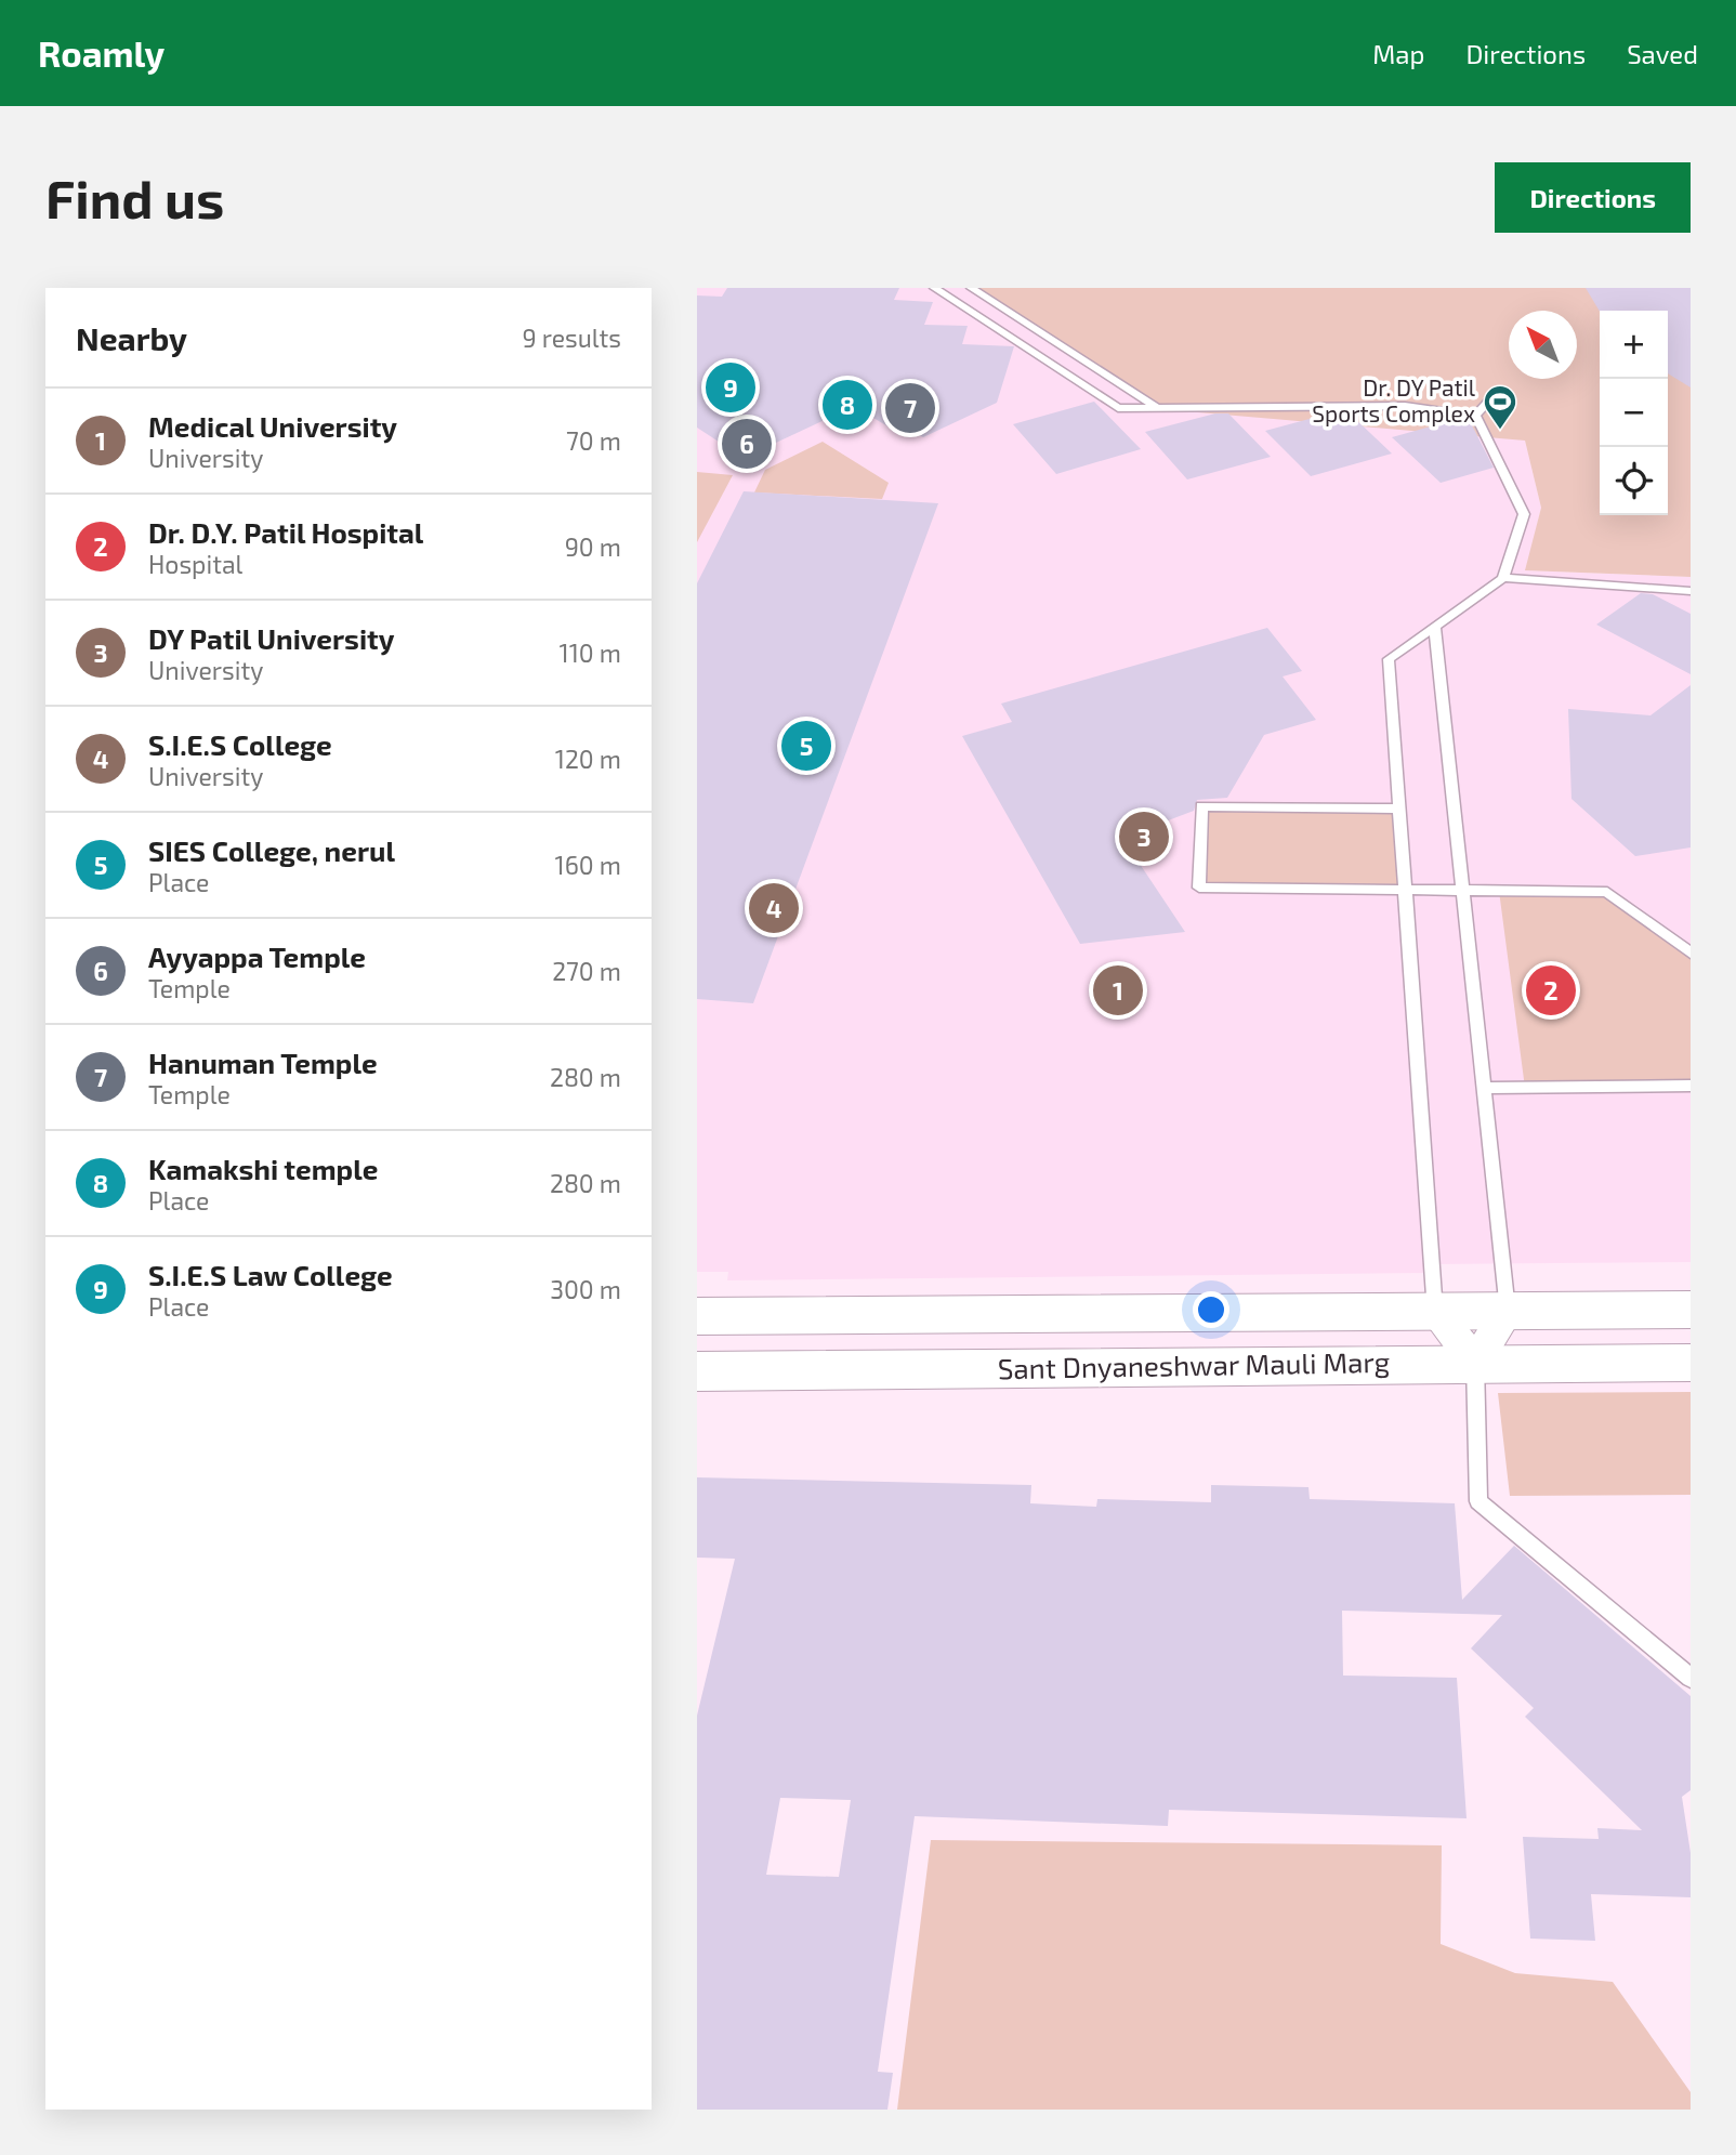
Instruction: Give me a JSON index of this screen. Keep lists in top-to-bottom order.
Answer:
{
  "streets": {
    "street": ["Sant Dnyaneshwar Mauli Marg"]
  },
  "places": {
    "sports": ["Dr. DY Patil Sports Complex"]
  },
  "north": "top left",
  "page": {
    "header": "Roamly",
    "nav": ["Map", "Directions", "Saved"],
    "buttons": "Directions",
    "title": "Find us",
    "heading": ["Nearby", "9 results"],
    "map_buttons": ["+", "−"],
    "pins": [
      "9",
      "8",
      "7",
      "6",
      "5",
      "3",
      "4",
      "1",
      "2"
    ],
    "list": [
      {
        "mark": "1",
        "name": "Medical University",
        "note": "University",
        "value": "70 m"
      },
      {
        "mark": "2",
        "name": "Dr. D.Y. Patil Hospital",
        "note": "Hospital",
        "value": "90 m"
      },
      {
        "mark": "3",
        "name": "DY Patil University",
        "note": "University",
        "value": "110 m"
      },
      {
        "mark": "4",
        "name": "S.I.E.S College",
        "note": "University",
        "value": "120 m"
      },
      {
        "mark": "5",
        "name": "SIES College, nerul",
        "note": "Place",
        "value": "160 m"
      },
      {
        "mark": "6",
        "name": "Ayyappa Temple",
        "note": "Temple",
        "value": "270 m"
      },
      {
        "mark": "7",
        "name": "Hanuman Temple",
        "note": "Temple",
        "value": "280 m"
      },
      {
        "mark": "8",
        "name": "Kamakshi temple",
        "note": "Place",
        "value": "280 m"
      },
      {
        "mark": "9",
        "name": "S.I.E.S Law College",
        "note": "Place",
        "value": "300 m"
      }
    ]
  }
}
